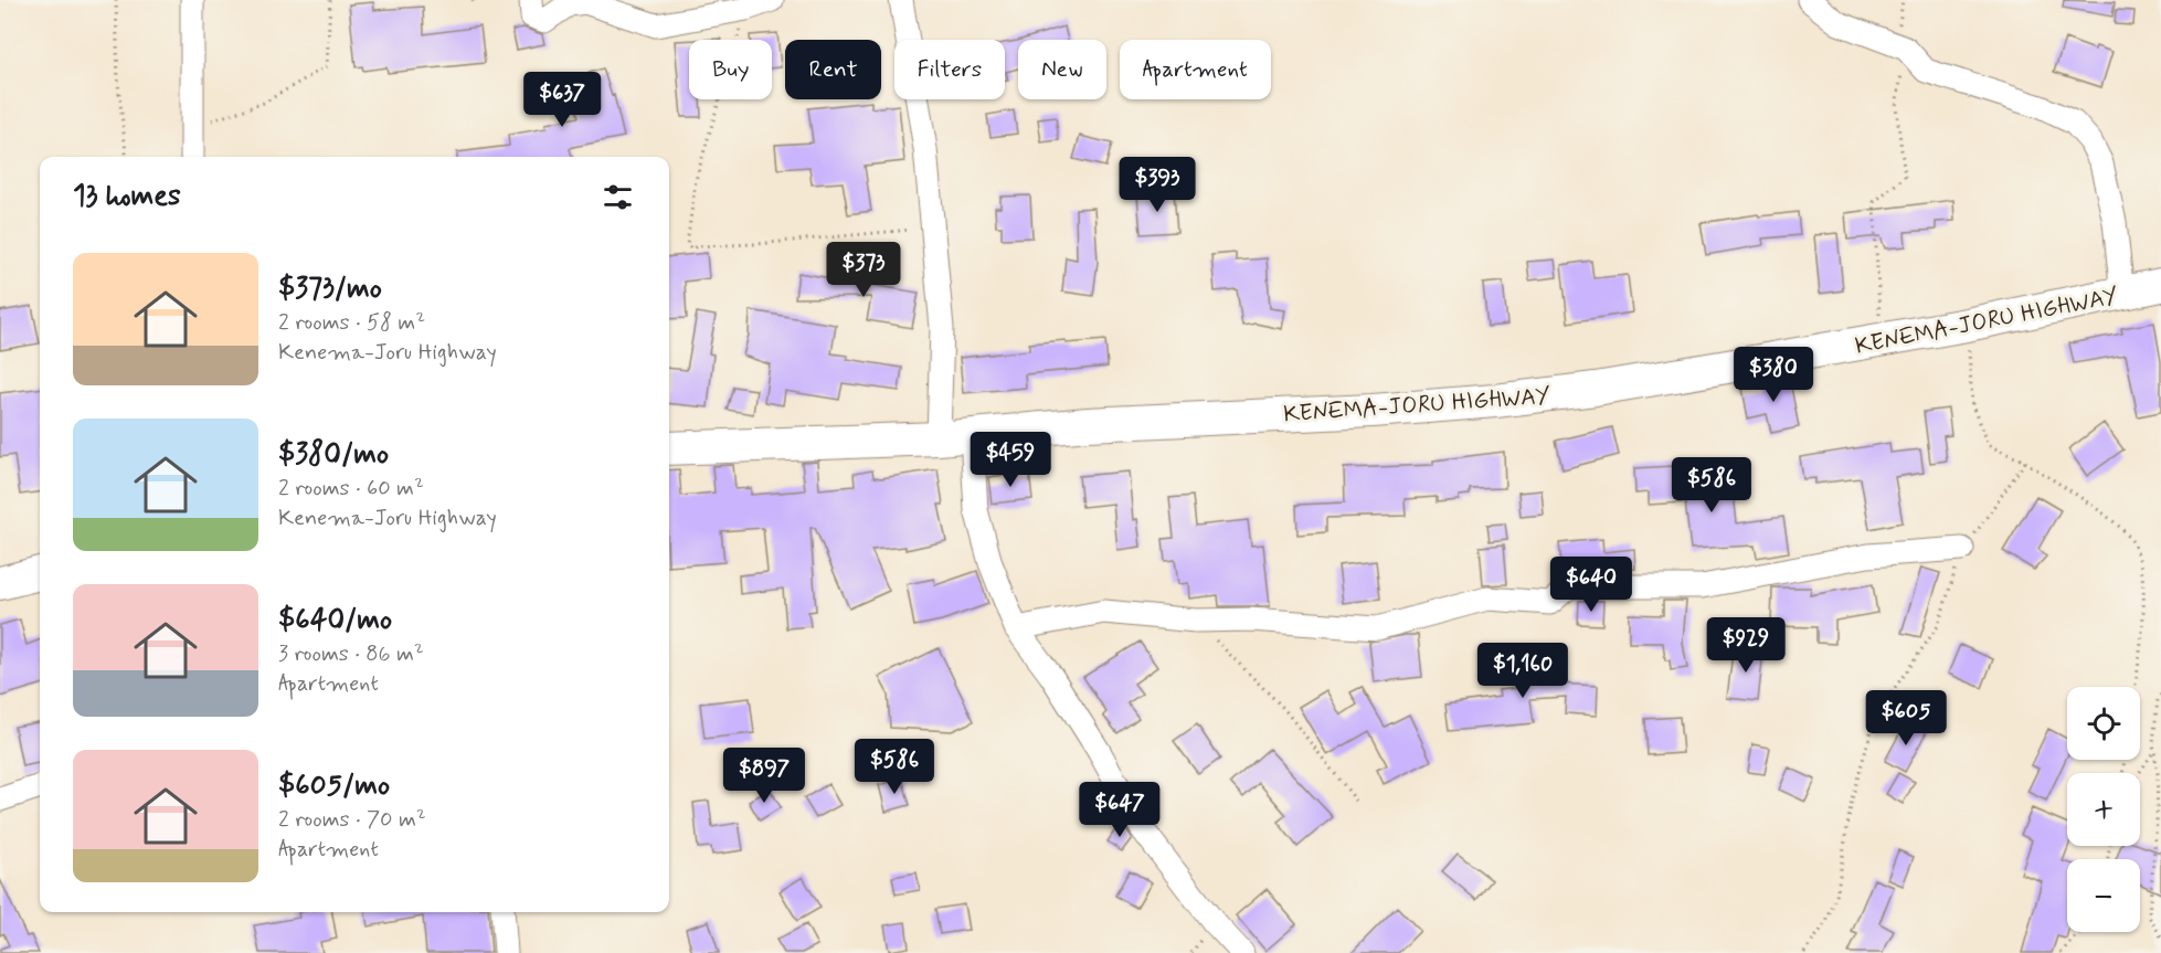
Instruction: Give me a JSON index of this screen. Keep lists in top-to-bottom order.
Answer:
{
  "streets": {
    "highway": ["KENEMA-JORU HIGHWAY"]
  },
  "page": {
    "chip": [
      "Buy",
      "Rent",
      "Filters",
      "New",
      "Apartment"
    ],
    "price": [
      "$637",
      "$393",
      "$373",
      "$380",
      "$459",
      "$586",
      "$640",
      "$929",
      "$1,160",
      "$605",
      "$586",
      "$897",
      "$647"
    ],
    "heading": "13 homes",
    "list": [
      {
        "name": "$373/mo",
        "note": "2 rooms · 58 m² · Kenema-Joru Highway"
      },
      {
        "name": "$380/mo",
        "note": "2 rooms · 60 m² · Kenema-Joru Highway"
      },
      {
        "name": "$640/mo",
        "note": "3 rooms · 86 m² · Apartment"
      },
      {
        "name": "$605/mo",
        "note": "2 rooms · 70 m² · Apartment"
      }
    ],
    "map_buttons": ["+", "−"]
  }
}
